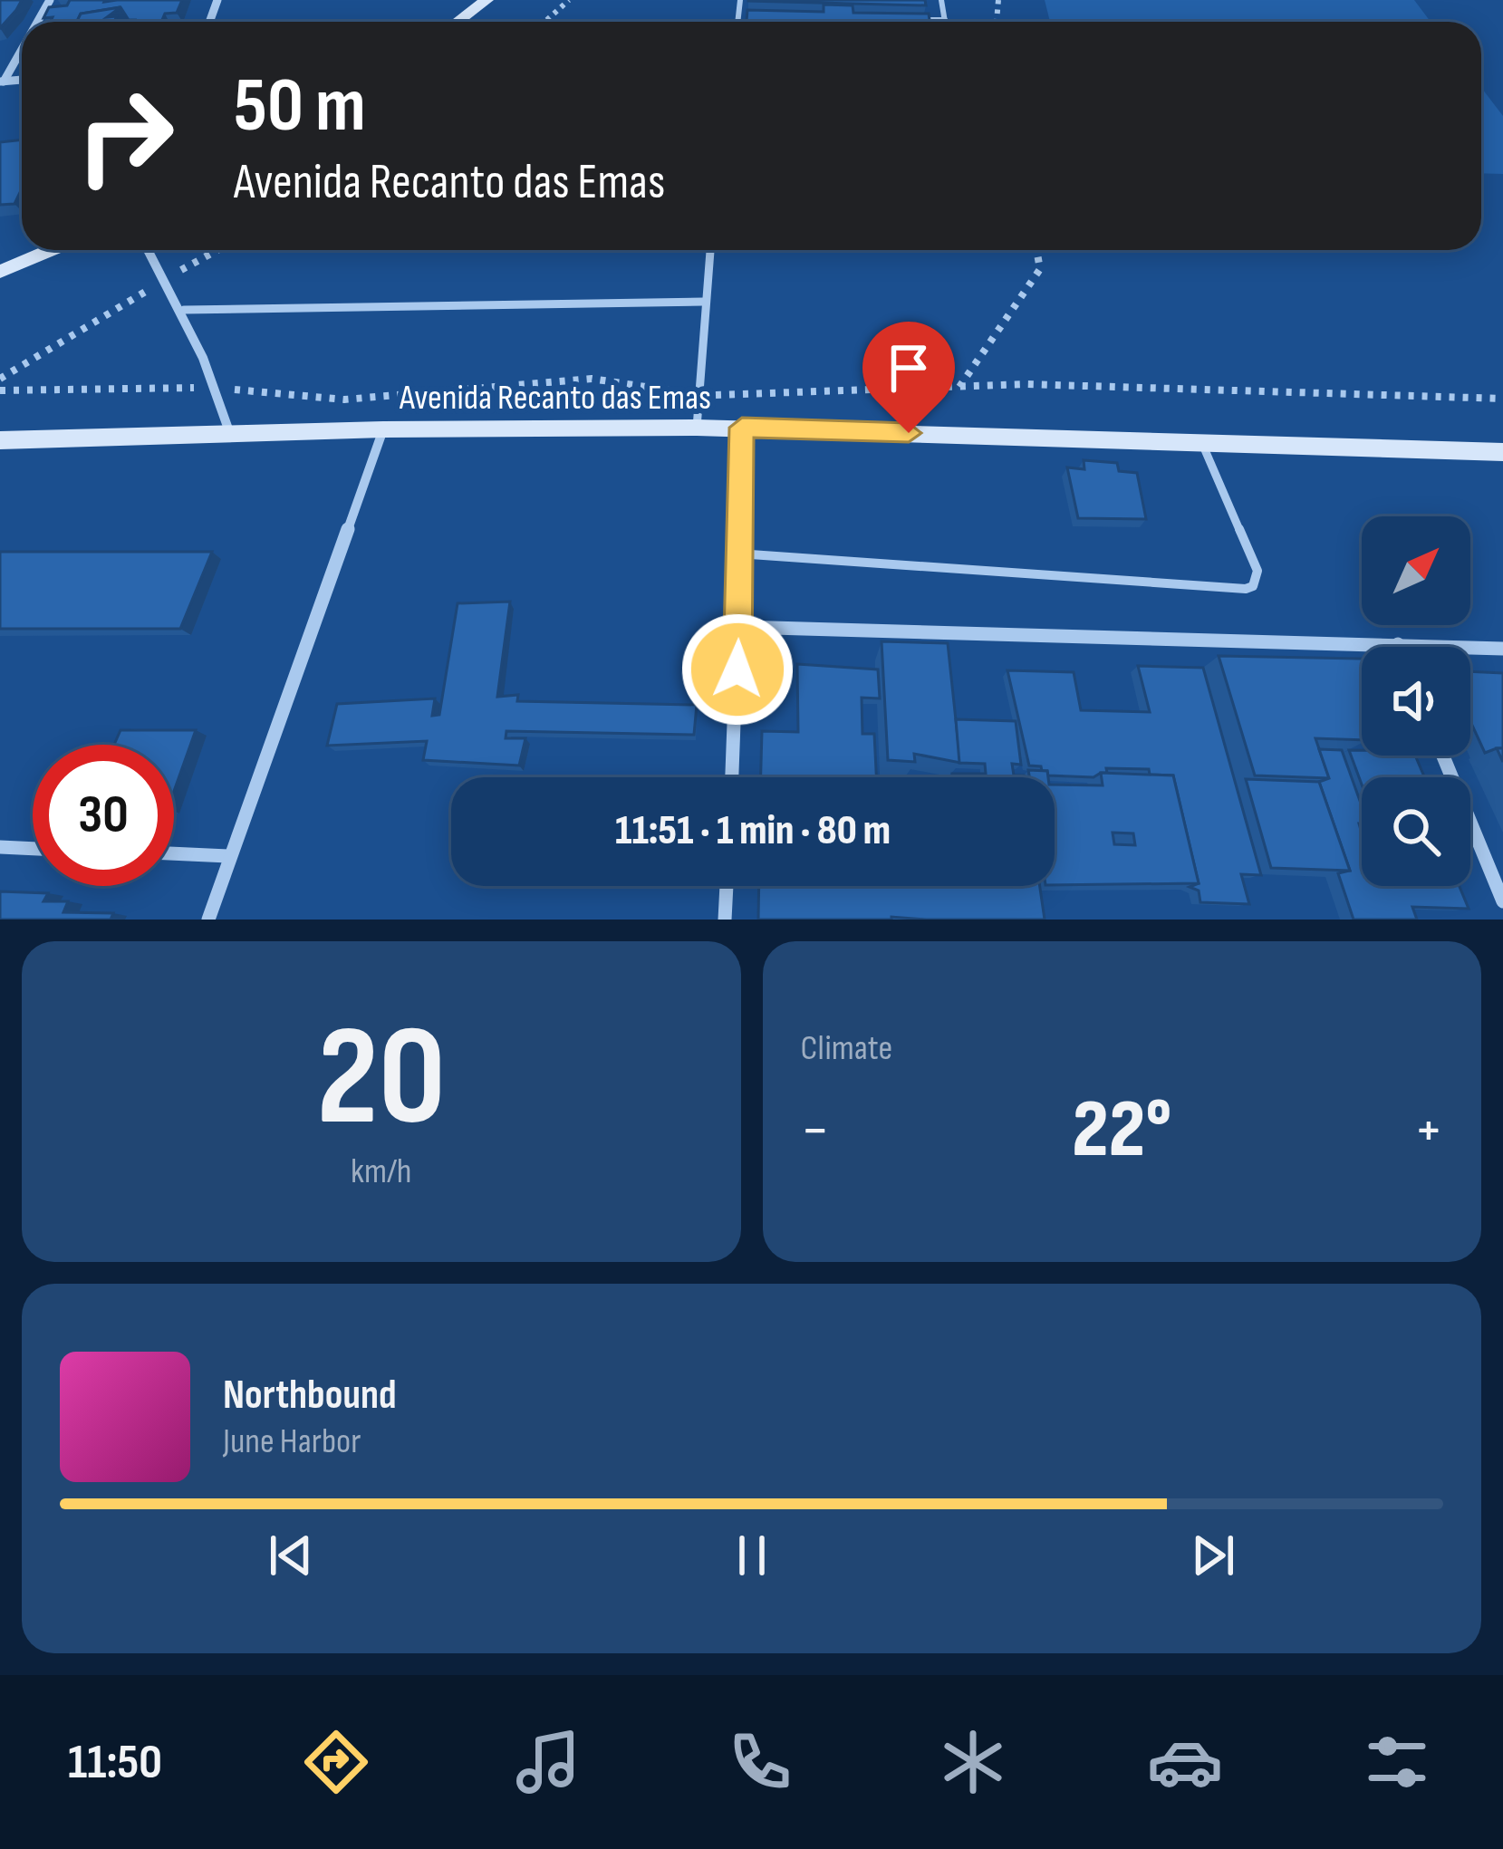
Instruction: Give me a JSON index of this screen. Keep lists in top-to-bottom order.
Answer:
{
  "streets": {
    "main road": ["Avenida Recanto das Emas"]
  },
  "north": "top right",
  "page": {
    "turn": ["50 m", "Avenida Recanto das Emas"],
    "limit": "30",
    "trip": "11:51 · 1 min · 80 m",
    "tile": [
      ["20", "km/h"],
      "Climate"
    ],
    "heat": ["−", "22°", "+"],
    "song": ["Northbound", "June Harbor"],
    "tabs": "11:50"
  }
}
